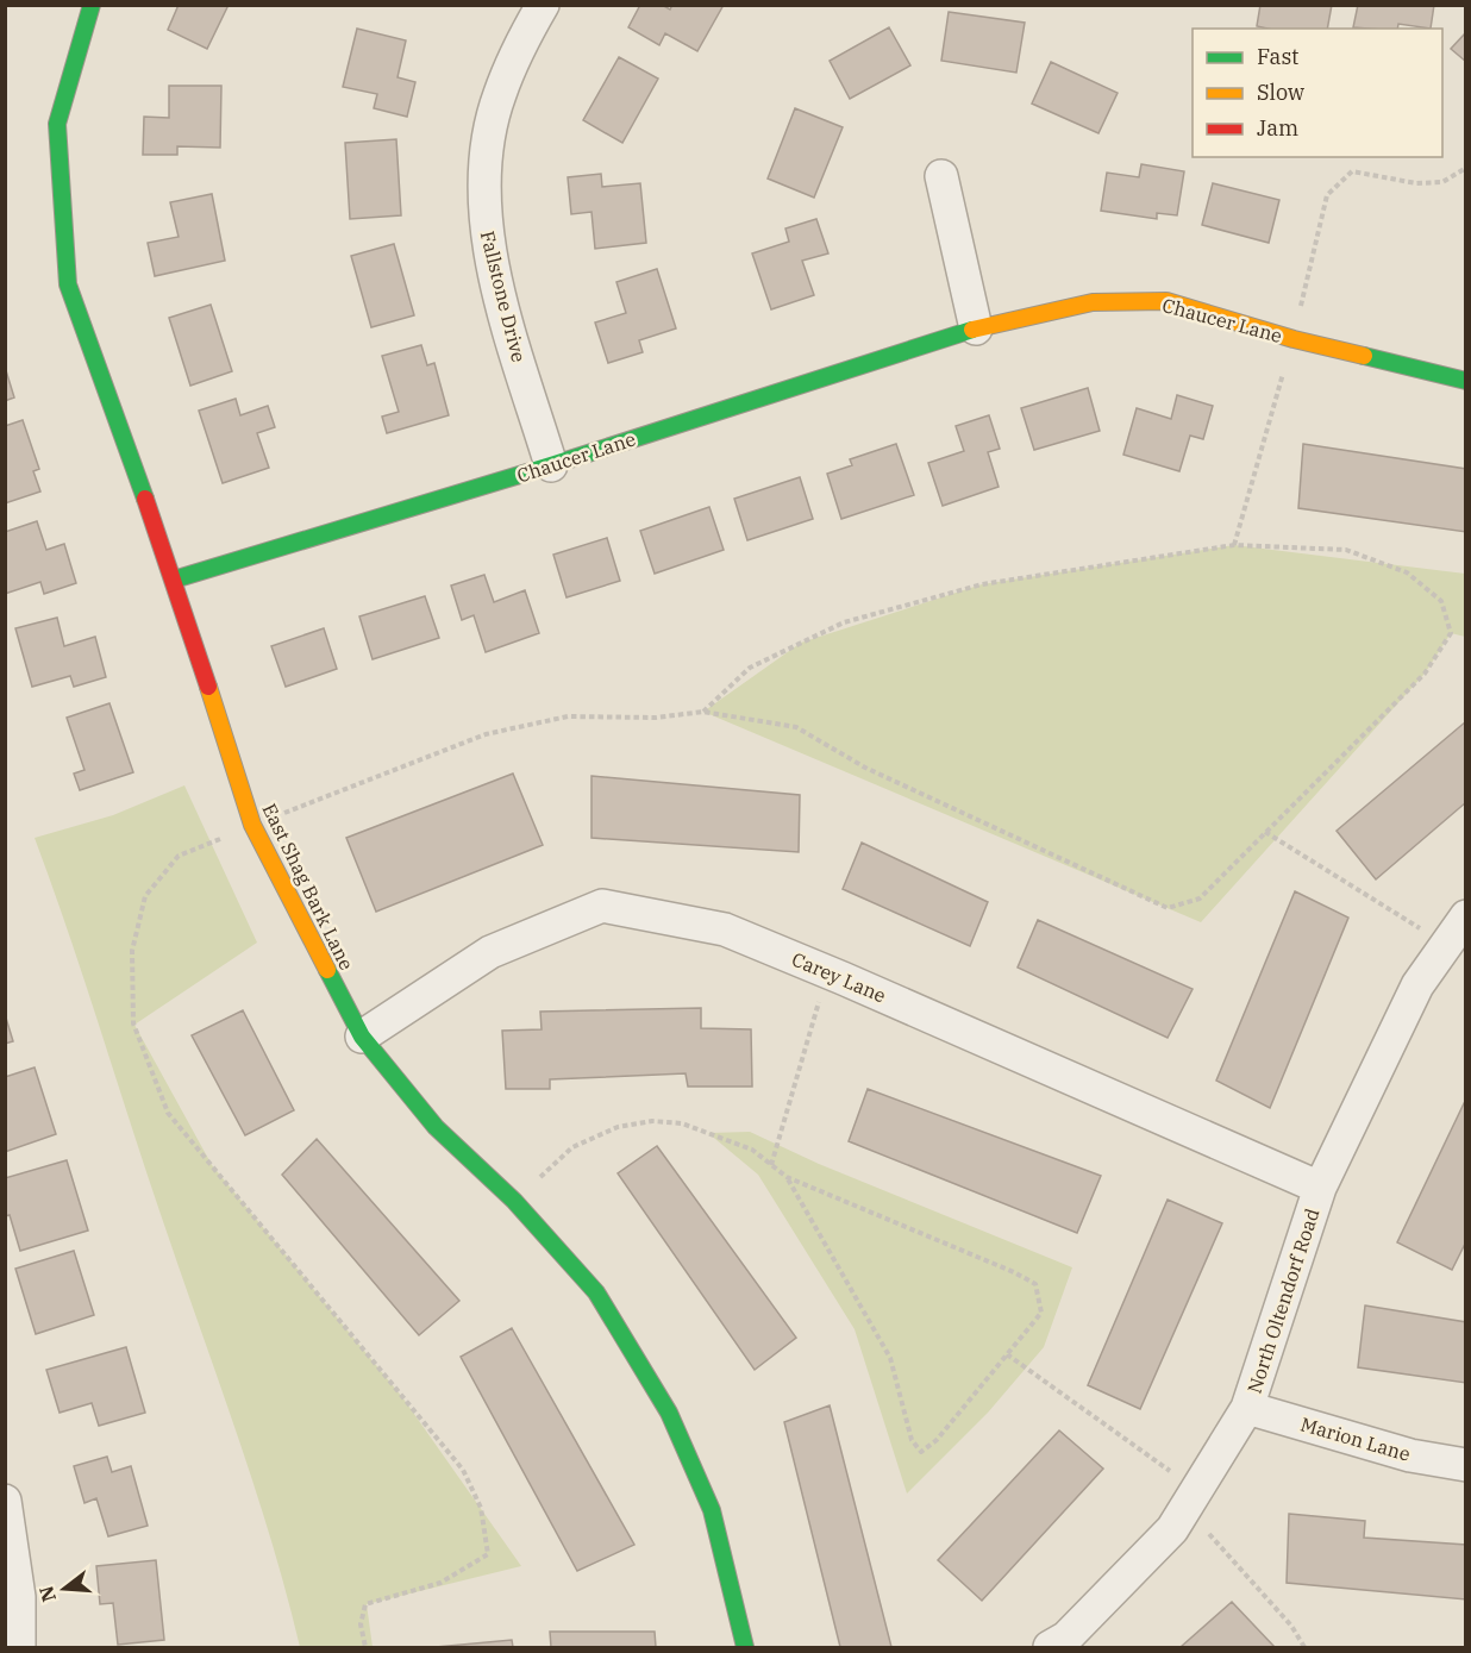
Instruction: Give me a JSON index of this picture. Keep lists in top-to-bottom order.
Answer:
{
  "streets": {
    "street": [
      "Fallstone Drive",
      "Chaucer Lane",
      "East Shag Bark Lane",
      "Carey Lane",
      "North Oltendorf Road",
      "Marion Lane"
    ]
  },
  "crossings": [
    ["Fallstone Drive", "Chaucer Lane"],
    ["Chaucer Lane", "East Shag Bark Lane"],
    ["East Shag Bark Lane", "Carey Lane"],
    ["Carey Lane", "North Oltendorf Road"],
    ["North Oltendorf Road", "Marion Lane"]
  ],
  "legend": ["Fast", "Slow", "Jam"],
  "north": "left"
}
